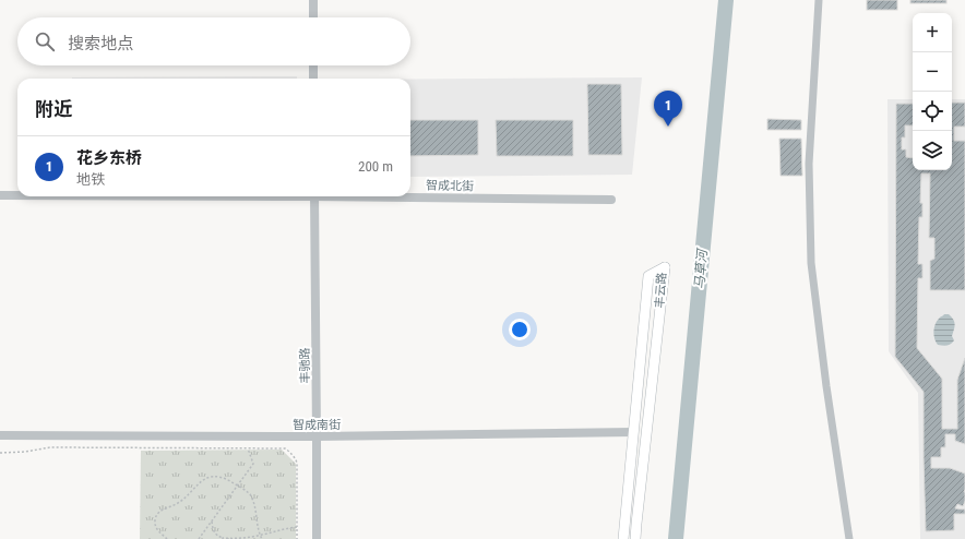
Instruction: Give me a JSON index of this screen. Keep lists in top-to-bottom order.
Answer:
{
  "streets": {
    "main road": ["丰云路"],
    "street": ["智成北街", "丰驰路", "智成南街"]
  },
  "crossings": [
    ["丰云路", "智成南街"],
    ["丰驰路", "智成南街"]
  ],
  "water": ["马草河"],
  "page": {
    "map_buttons": ["+", "−"],
    "search": "搜索地点",
    "heading": "附近",
    "pins": "1",
    "list": [
      {
        "mark": "1",
        "name": "花乡东桥",
        "note": "地铁",
        "value": "200 m"
      }
    ]
  }
}
